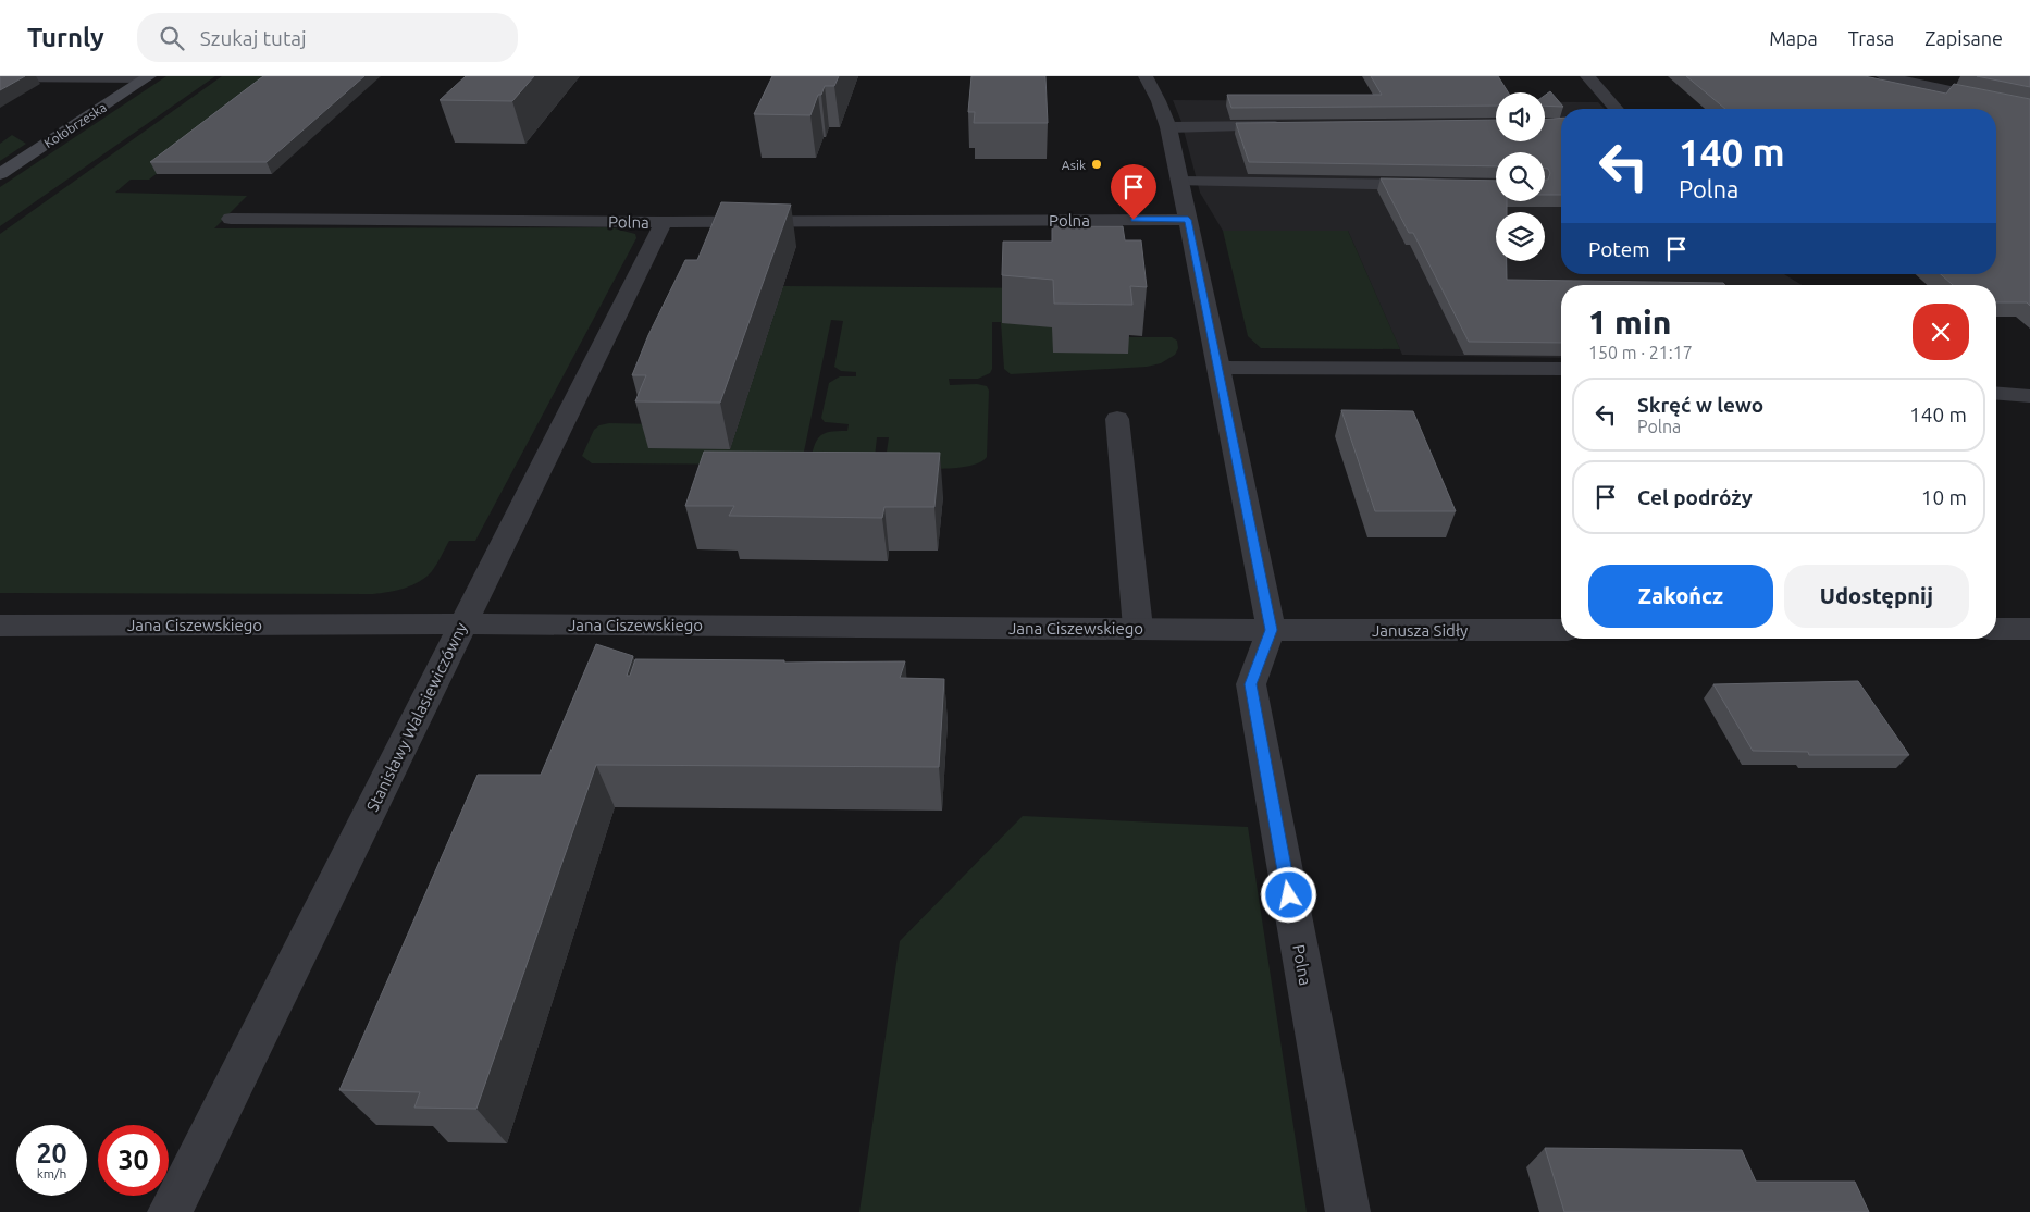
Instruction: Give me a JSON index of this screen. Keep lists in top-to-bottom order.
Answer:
{
  "streets": {
    "main road": ["Kołobrzeska"],
    "street": [
      "Polna",
      "Jana Ciszewskiego",
      "Janusza Sidły",
      "Stanisławy Walasiewiczówny"
    ]
  },
  "crossings": [
    ["Polna", "Jana Ciszewskiego"],
    ["Polna", "Janusza Sidły"],
    ["Polna", "Stanisławy Walasiewiczówny"],
    ["Jana Ciszewskiego", "Janusza Sidły"],
    ["Jana Ciszewskiego", "Stanisławy Walasiewiczówny"]
  ],
  "places": ["Asik"],
  "page": {
    "header": "Turnly",
    "search": "Szukaj tutaj",
    "nav": ["Mapa", "Trasa", "Zapisane"],
    "turn": ["140 m", "Polna"],
    "then": "Potem",
    "heading": ["1 min", "150 m · 21:17"],
    "list": [
      {
        "name": "Skręć w lewo",
        "note": "Polna",
        "value": "140 m"
      },
      {
        "name": "Cel podróży",
        "value": "10 m"
      }
    ],
    "buttons": ["Zakończ", "Udostępnij"],
    "speed": "20 km/h",
    "limit": "30"
  }
}
